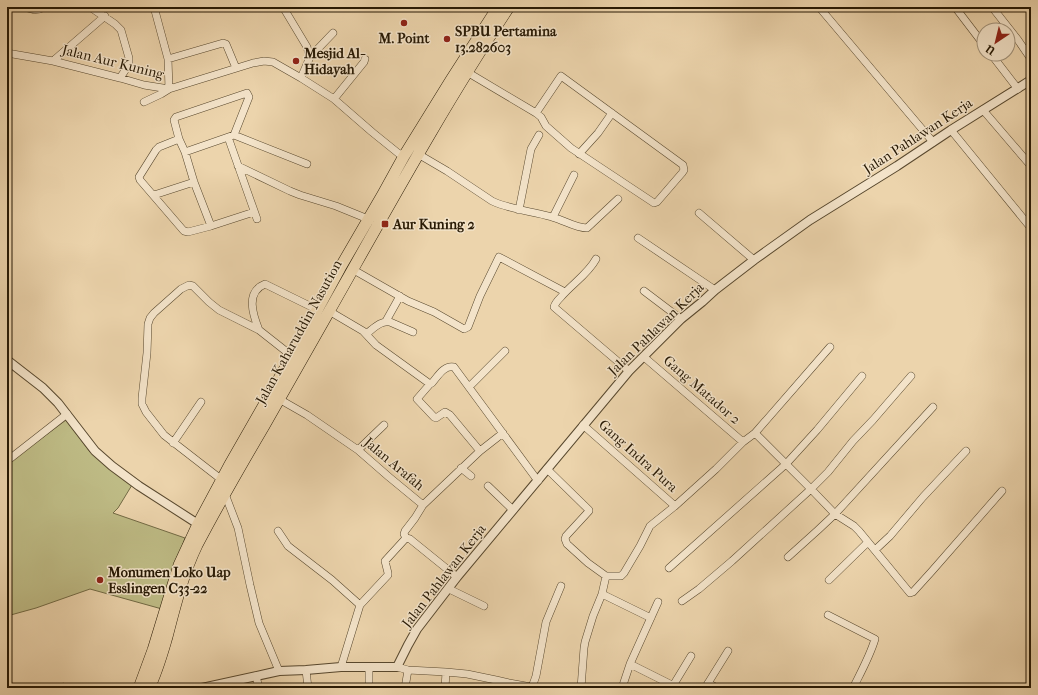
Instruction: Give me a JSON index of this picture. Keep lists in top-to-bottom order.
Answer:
{
  "streets": {
    "highway": ["Jalan Kaharuddin Nasution"],
    "street": [
      "Jalan Aur Kuning",
      "Jalan Pahlawan Kerja",
      "Gang Matador 2",
      "Gang Indra Pura",
      "Jalan Arafah"
    ]
  },
  "crossings": [
    ["Jalan Aur Kuning", "Jalan Kaharuddin Nasution"],
    ["Jalan Pahlawan Kerja", "Gang Matador 2"],
    ["Jalan Pahlawan Kerja", "Gang Indra Pura"],
    ["Jalan Kaharuddin Nasution", "Jalan Arafah"]
  ],
  "places": {
    "other": [
      "M. Point",
      "SPBU Pertamina 13.282603",
      "Mesjid Al- Hidayah",
      "Monumen Loko Uap Esslingen C33-22"
    ],
    "transit": ["Aur Kuning 2"]
  },
  "north": "bottom left"
}
